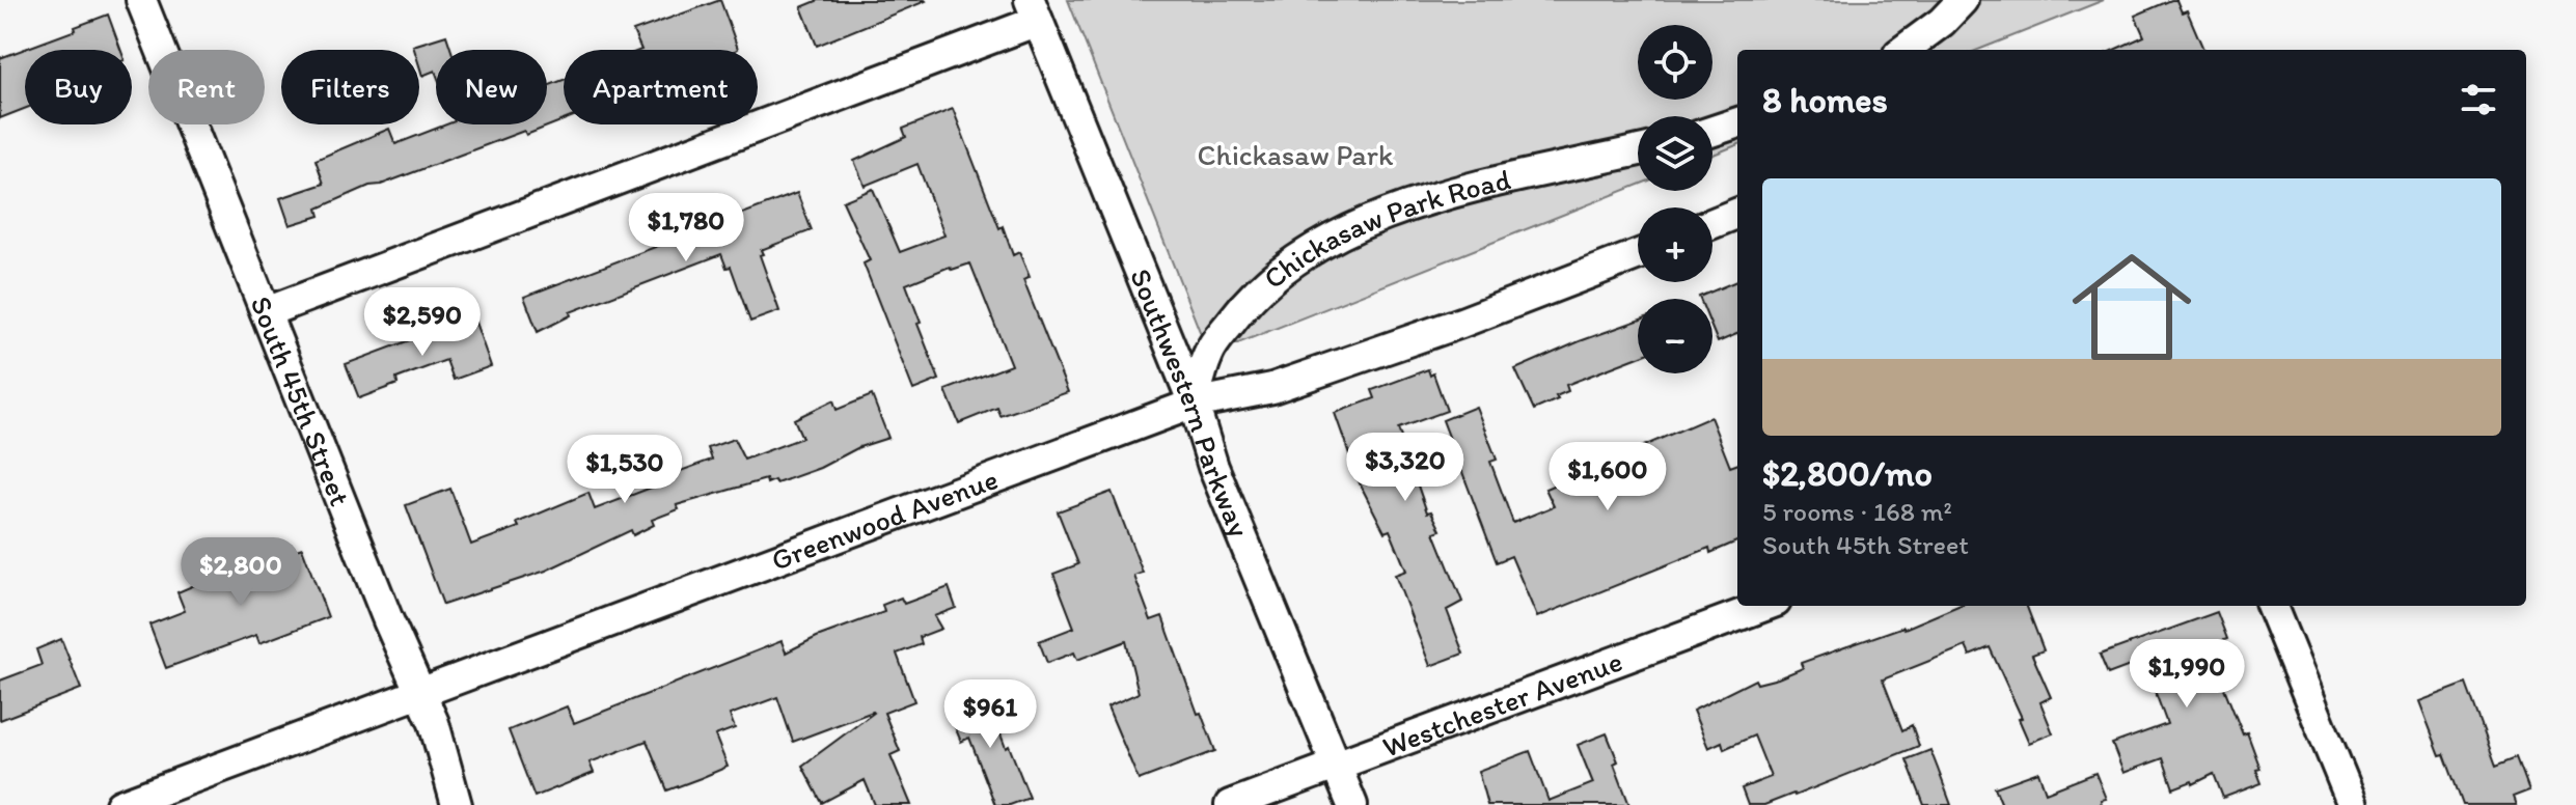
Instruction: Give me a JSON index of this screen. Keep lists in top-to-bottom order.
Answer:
{
  "streets": {
    "street": [
      "Chickasaw Park Road",
      "South 45th Street",
      "Southwestern Parkway",
      "Greenwood Avenue",
      "Westchester Avenue"
    ]
  },
  "crossings": [
    ["Chickasaw Park Road", "Southwestern Parkway"],
    ["Chickasaw Park Road", "Greenwood Avenue"],
    ["South 45th Street", "Greenwood Avenue"],
    ["Southwestern Parkway", "Greenwood Avenue"],
    ["Southwestern Parkway", "Westchester Avenue"]
  ],
  "parks": ["Chickasaw Park"],
  "page": {
    "map_buttons": ["+", "−"],
    "chip": [
      "Buy",
      "Rent",
      "Filters",
      "New",
      "Apartment"
    ],
    "heading": "8 homes",
    "list": [
      {
        "name": "$2,800/mo",
        "note": "5 rooms · 168 m² · South 45th Street"
      }
    ],
    "price": [
      "$1,780",
      "$2,590",
      "$3,320",
      "$1,530",
      "$1,600",
      "$2,800",
      "$1,990",
      "$961"
    ]
  }
}
